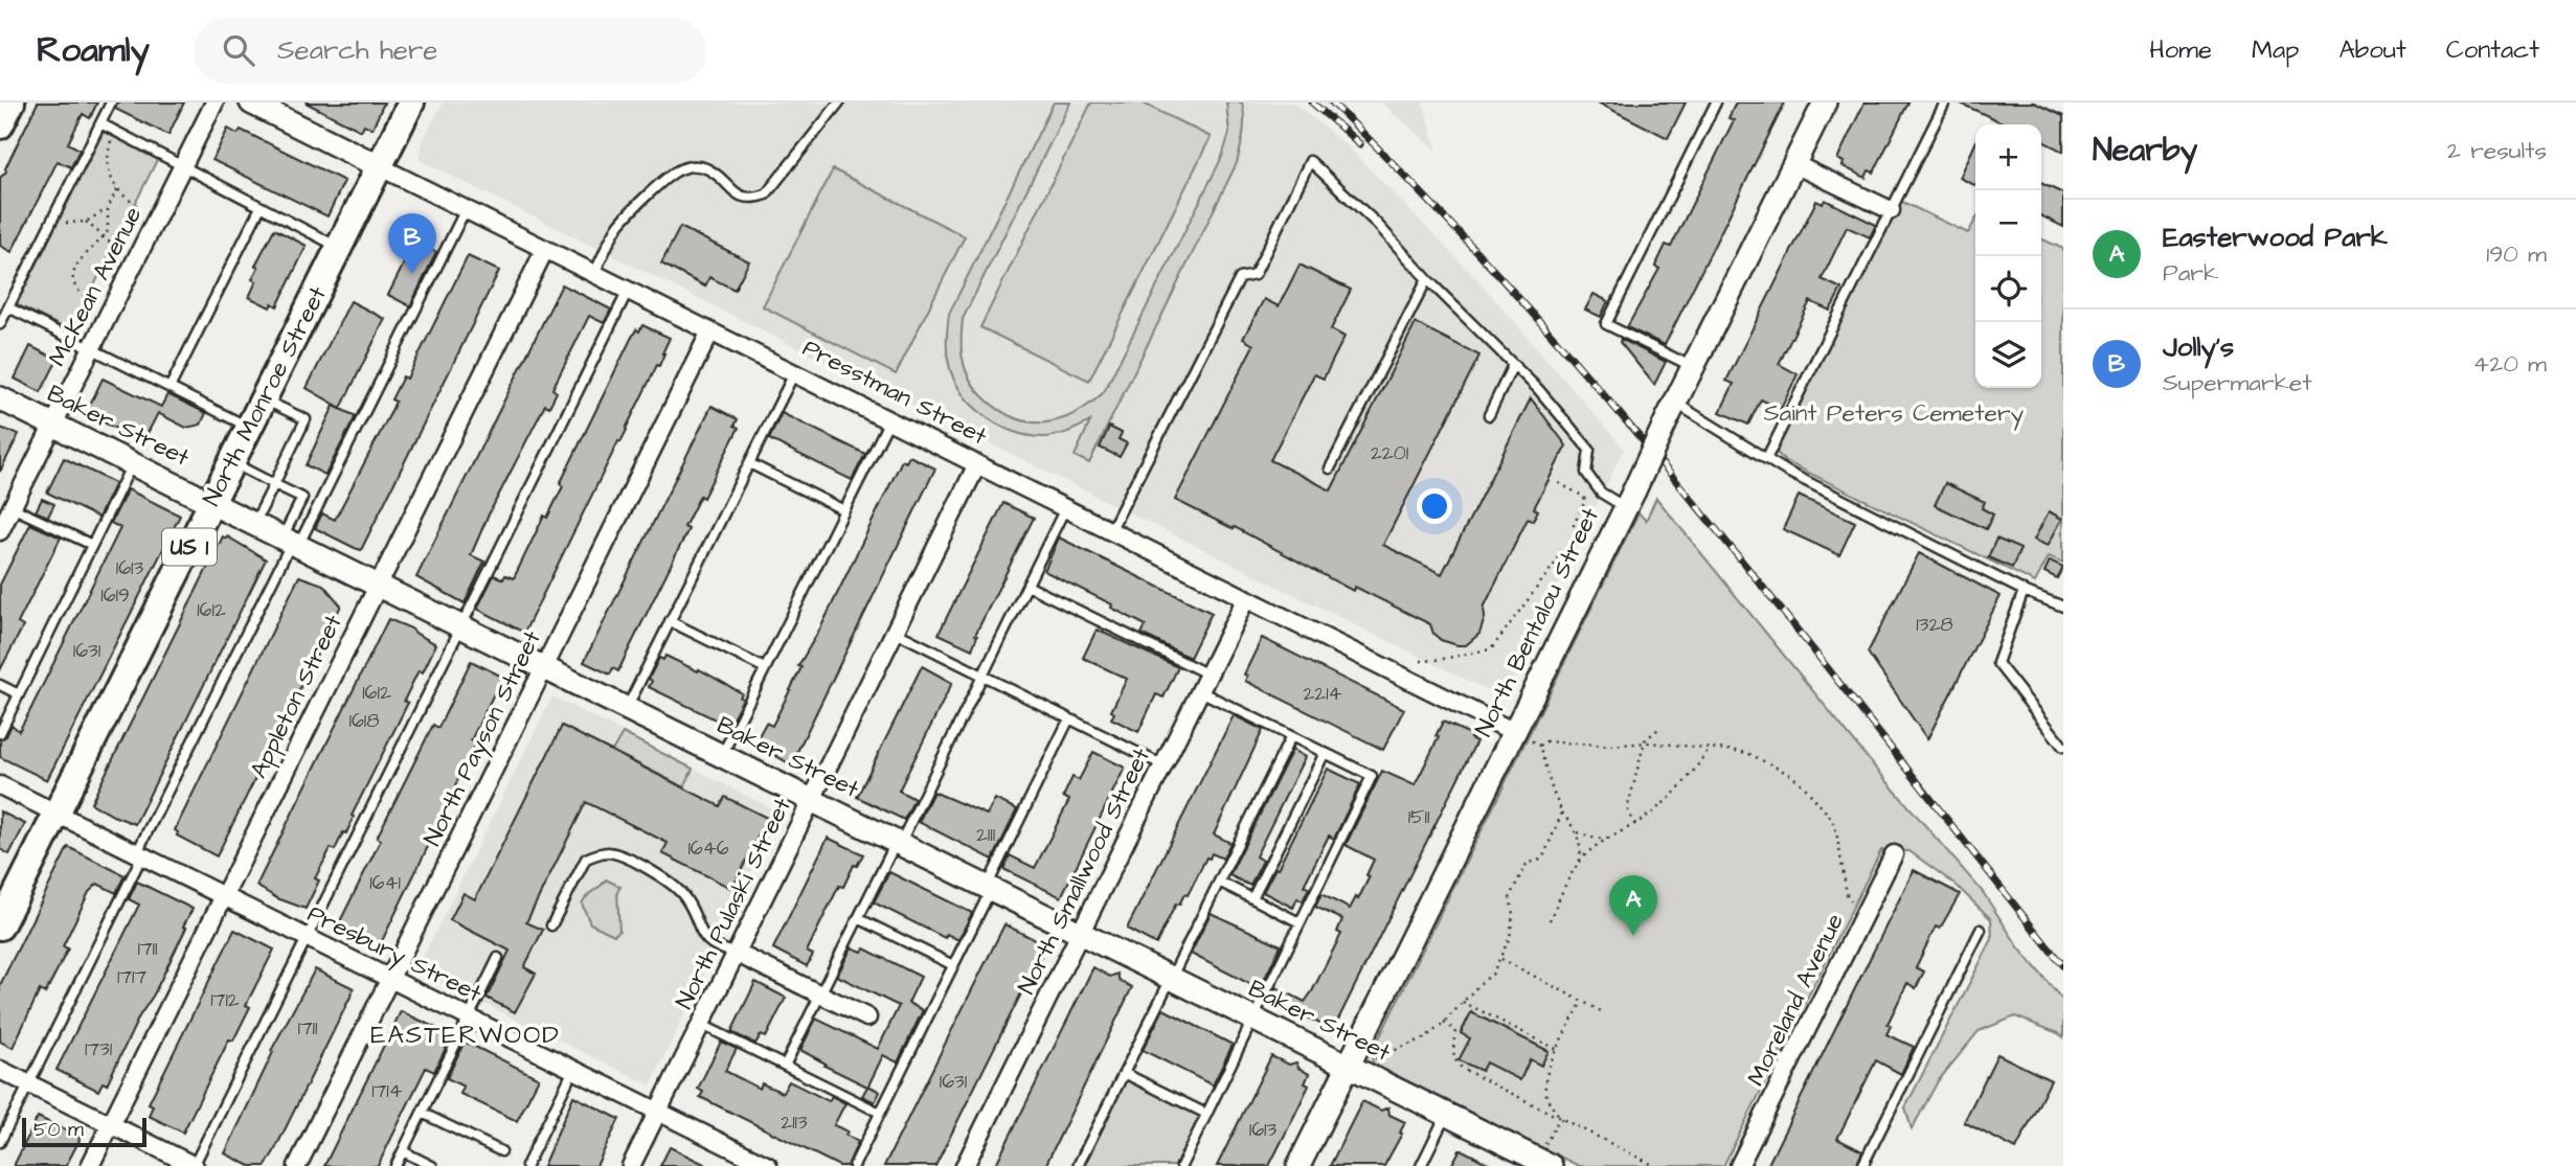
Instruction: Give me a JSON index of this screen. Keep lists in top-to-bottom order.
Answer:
{
  "streets": {
    "main road": ["North Monroe Street", "US 1"],
    "street": [
      "McKean Avenue",
      "Presstman Street",
      "Baker Street",
      "North Bentalou Street",
      "Appleton Street",
      "North Payson Street",
      "North Smallwood Street",
      "North Pulaski Street",
      "Presbury Street",
      "Moreland Avenue"
    ]
  },
  "crossings": [
    ["McKean Avenue", "Baker Street"],
    ["Presstman Street", "North Monroe Street"],
    ["Presstman Street", "North Bentalou Street"],
    ["Presstman Street", "Appleton Street"],
    ["Presstman Street", "North Payson Street"],
    ["Presstman Street", "North Smallwood Street"],
    ["Presstman Street", "North Pulaski Street"],
    ["North Monroe Street", "Baker Street"],
    ["North Monroe Street", "Presbury Street"],
    ["Baker Street", "North Bentalou Street"],
    ["Baker Street", "Appleton Street"],
    ["Baker Street", "North Payson Street"],
    ["Baker Street", "North Smallwood Street"],
    ["Baker Street", "North Pulaski Street"],
    ["Appleton Street", "Presbury Street"],
    ["North Payson Street", "Presbury Street"],
    ["North Pulaski Street", "Presbury Street"]
  ],
  "districts": ["EASTERWOOD"],
  "parks": ["Saint Peters Cemetery"],
  "house_numbers": [
    "2201",
    "1613",
    "1619",
    "1612",
    "1328",
    "1631",
    "1612",
    "2214",
    "1618",
    "1511",
    "2111",
    "1646",
    "1641",
    "1711",
    "1717",
    "1712",
    "1711",
    "1731",
    "1631",
    "1714",
    "2113",
    "1613"
  ],
  "scale_bar": "50 m",
  "page": {
    "header": "Roamly",
    "search": "Search here",
    "nav": [
      "Home",
      "Map",
      "About",
      "Contact"
    ],
    "heading": ["Nearby", "2 results"],
    "map_buttons": ["+", "−"],
    "list": [
      {
        "mark": "A",
        "name": "Easterwood Park",
        "note": "Park",
        "value": "190 m"
      },
      {
        "mark": "B",
        "name": "Jolly’s",
        "note": "Supermarket",
        "value": "420 m"
      }
    ],
    "pins": ["B", "A"],
    "scale": "50 m"
  }
}
